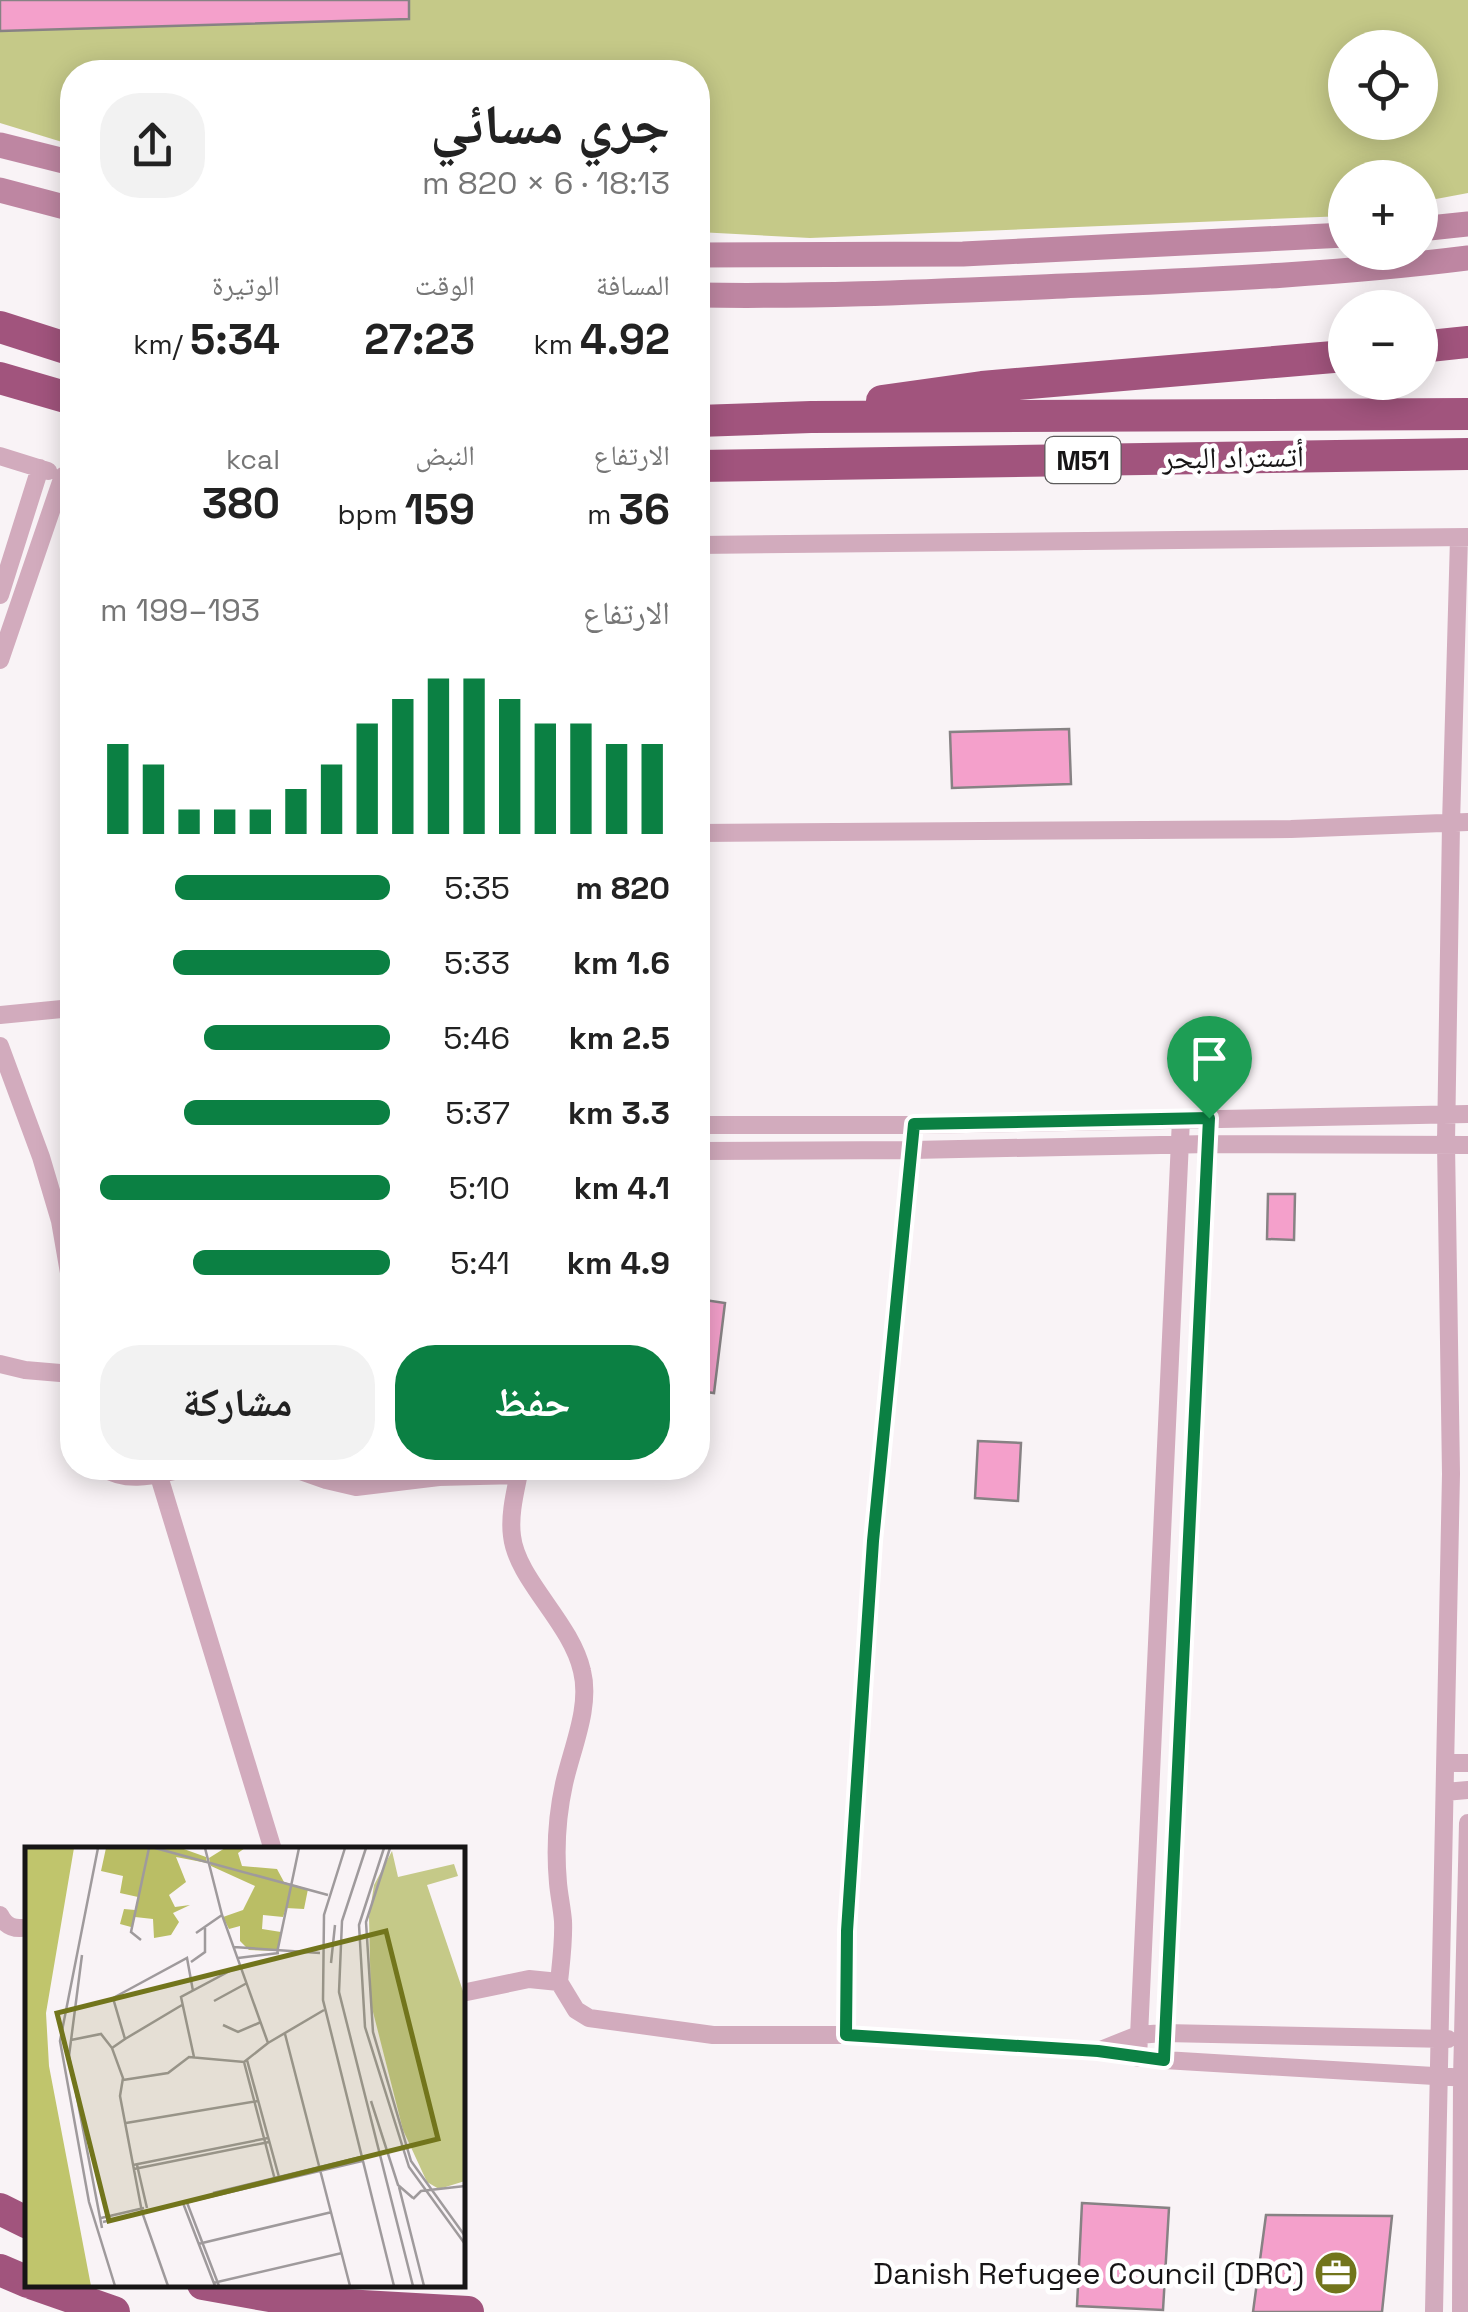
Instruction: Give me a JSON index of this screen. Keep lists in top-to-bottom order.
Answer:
{
  "streets": {
    "highway": ["أتستراد البحر", "M51"]
  },
  "places": {
    "office": ["Danish Refugee Council (DRC)"]
  },
  "page": {
    "map_buttons": ["+", "−"],
    "heading": ["جري مسائي", "18:13 · 6 × 820 m"],
    "stats": [
      ["المسافة", "4.92 km"],
      ["الوقت", "27:23"],
      ["الوتيرة", "5:34 /km"],
      ["الارتفاع", "36 m"],
      ["النبض", "159 bpm"],
      ["kcal", "380"]
    ],
    "chart": ["الارتفاع", "193–199 m"],
    "list": [
      {
        "name": "820 m",
        "note": "5:35"
      },
      {
        "name": "1.6 km",
        "note": "5:33"
      },
      {
        "name": "2.5 km",
        "note": "5:46"
      },
      {
        "name": "3.3 km",
        "note": "5:37"
      },
      {
        "name": "4.1 km",
        "note": "5:10"
      },
      {
        "name": "4.9 km",
        "note": "5:41"
      }
    ],
    "buttons": ["حفظ", "مشاركة"]
  }
}
